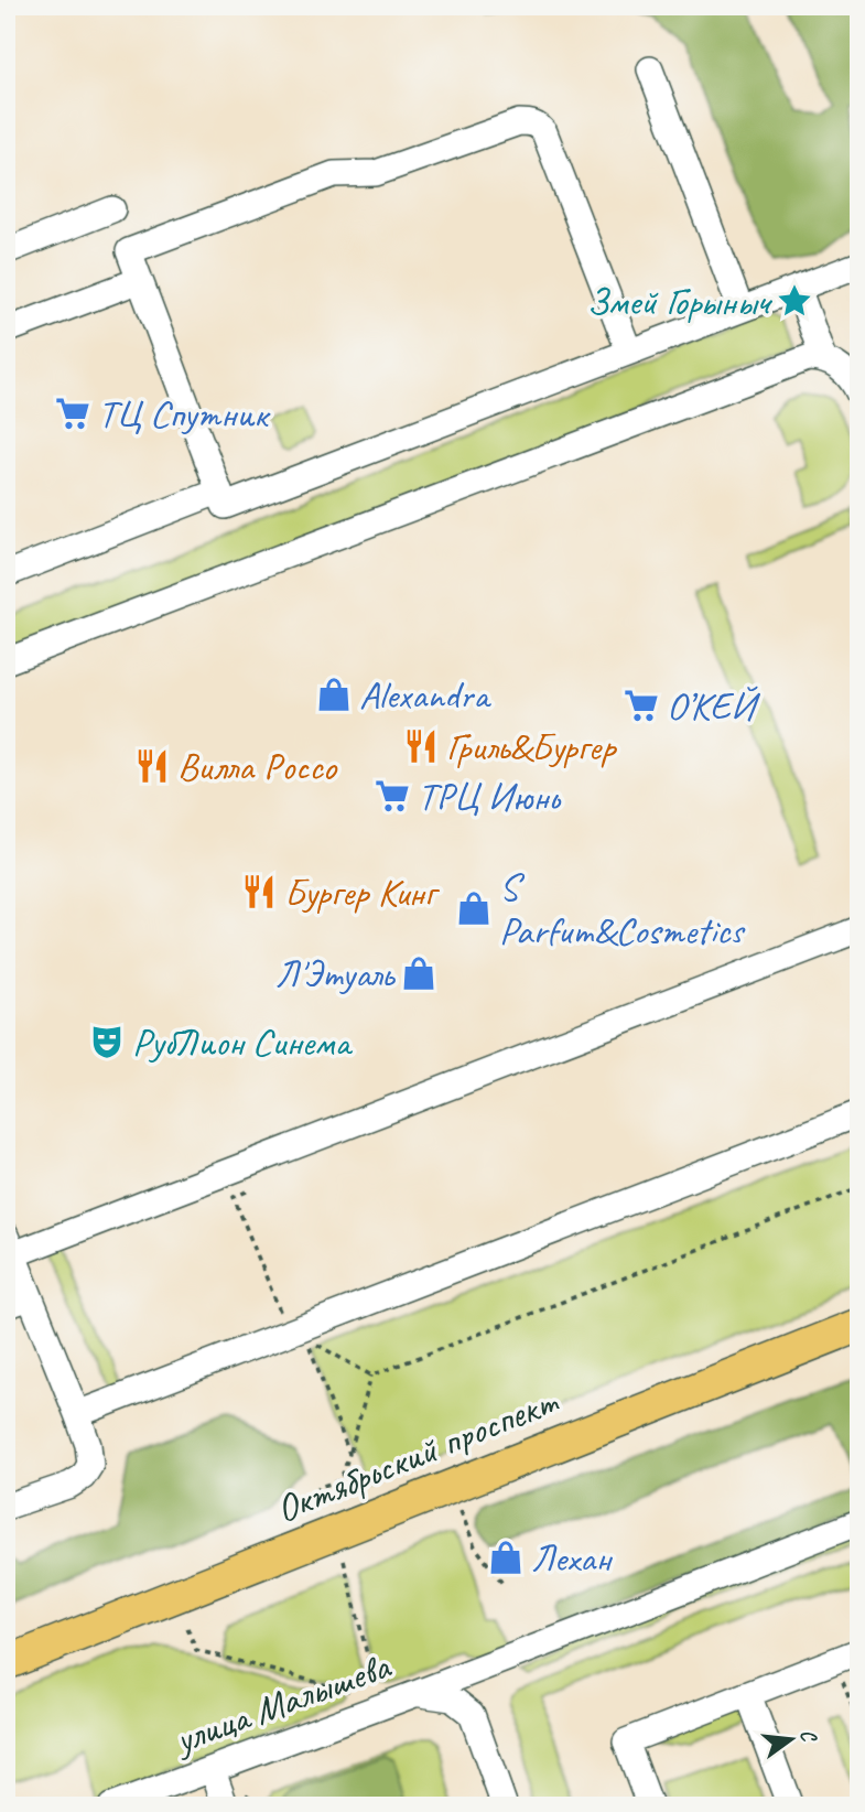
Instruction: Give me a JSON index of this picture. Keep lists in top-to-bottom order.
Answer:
{
  "streets": {
    "main road": ["Октябрьский проспект"],
    "street": ["улица Малышева"]
  },
  "places": {
    "place": ["Змей Горыныч"],
    "supermarket": ["ТЦ Спутник", "О’КЕЙ", "ТРЦ Июнь"],
    "shop": [
      "Alexandra",
      "S Parfum&Cosmetics",
      "Л'Этуаль",
      "Лехан"
    ],
    "restaurant": ["Гриль&Бургер", "Вилла Россо", "Бургер Кинг"],
    "theatre": ["РубЛион Синема"]
  },
  "north": "right"
}
